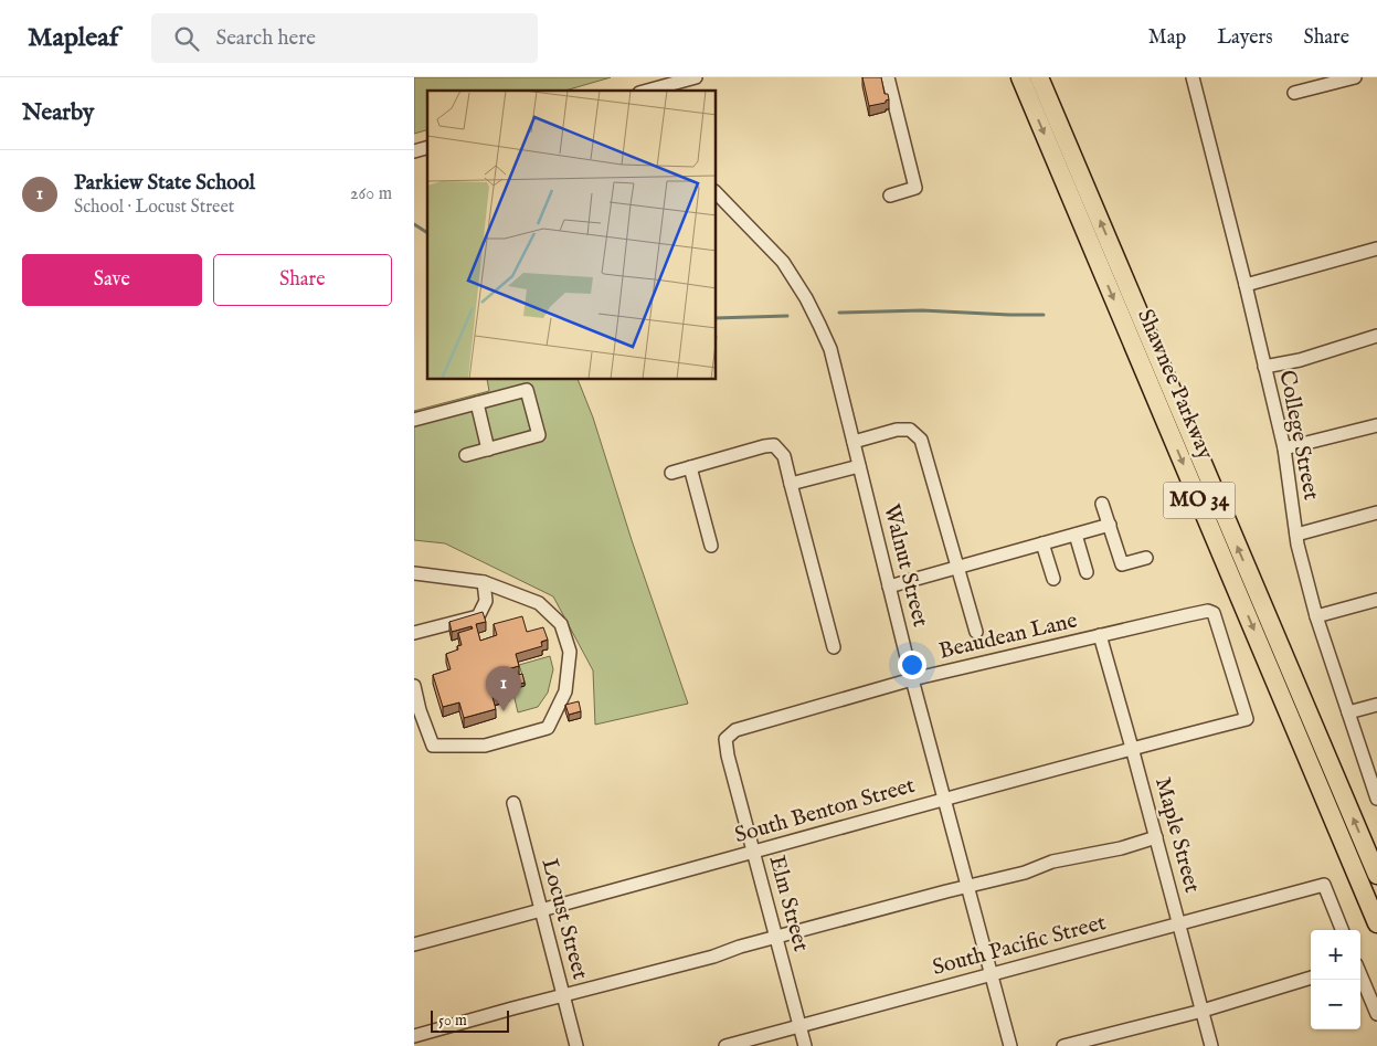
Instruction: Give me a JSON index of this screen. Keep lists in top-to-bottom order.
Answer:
{
  "streets": {
    "highway": ["Shawnee Parkway", "MO 34"],
    "street": [
      "College Street",
      "Walnut Street",
      "Beaudean Lane",
      "South Benton Street",
      "Maple Street",
      "Elm Street",
      "Locust Street",
      "South Pacific Street"
    ]
  },
  "crossings": [
    ["Walnut Street", "Beaudean Lane"],
    ["Walnut Street", "South Benton Street"],
    ["Walnut Street", "South Pacific Street"],
    ["Beaudean Lane", "South Benton Street"],
    ["Beaudean Lane", "Maple Street"],
    ["Beaudean Lane", "Elm Street"],
    ["South Benton Street", "Maple Street"],
    ["South Benton Street", "Elm Street"],
    ["South Benton Street", "Locust Street"],
    ["Maple Street", "South Pacific Street"],
    ["Elm Street", "South Pacific Street"]
  ],
  "scale_bar": "50 m",
  "page": {
    "header": "Mapleaf",
    "search": "Search here",
    "nav": ["Map", "Layers", "Share"],
    "heading": "Nearby",
    "list": [
      {
        "mark": "1",
        "name": "Parkiew State School",
        "note": "School · Locust Street",
        "value": "260 m"
      }
    ],
    "buttons": ["Save", "Share"],
    "pins": "1",
    "map_buttons": ["+", "−"],
    "scale": "50 m"
  }
}
